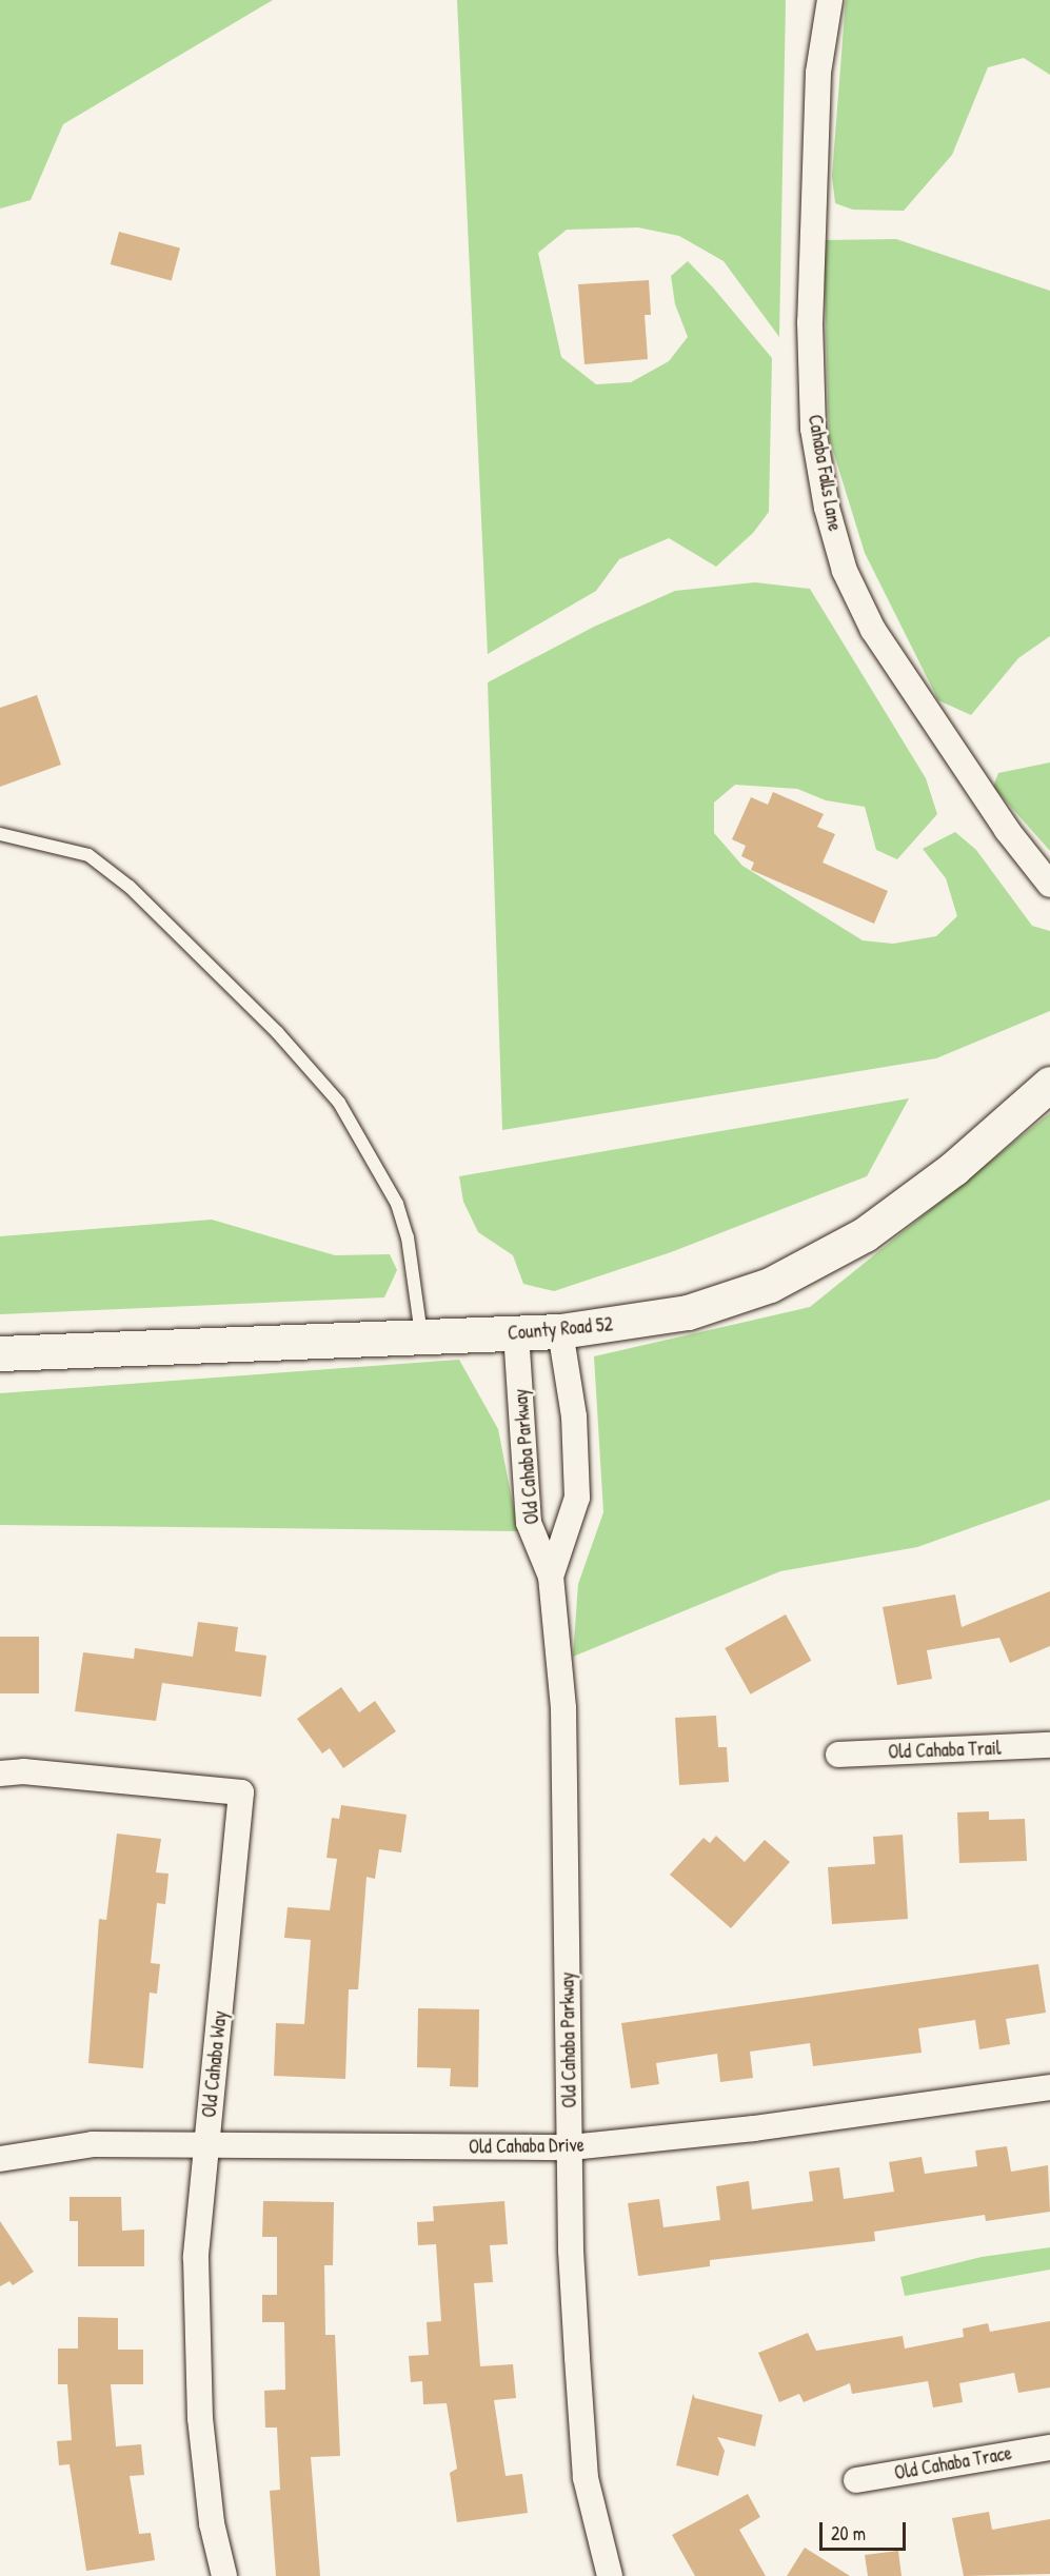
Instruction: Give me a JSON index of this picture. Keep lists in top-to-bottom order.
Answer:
{
  "streets": {
    "main road": ["County Road 52"],
    "street": [
      "Cahaba Falls Lane",
      "Old Cahaba Parkway",
      "Old Cahaba Trail",
      "Old Cahaba Way",
      "Old Cahaba Drive",
      "Old Cahaba Trace"
    ]
  },
  "crossings": [
    ["County Road 52", "Old Cahaba Parkway"],
    ["Old Cahaba Parkway", "Old Cahaba Drive"],
    ["Old Cahaba Way", "Old Cahaba Drive"]
  ],
  "scale_bar": "20 m"
}
